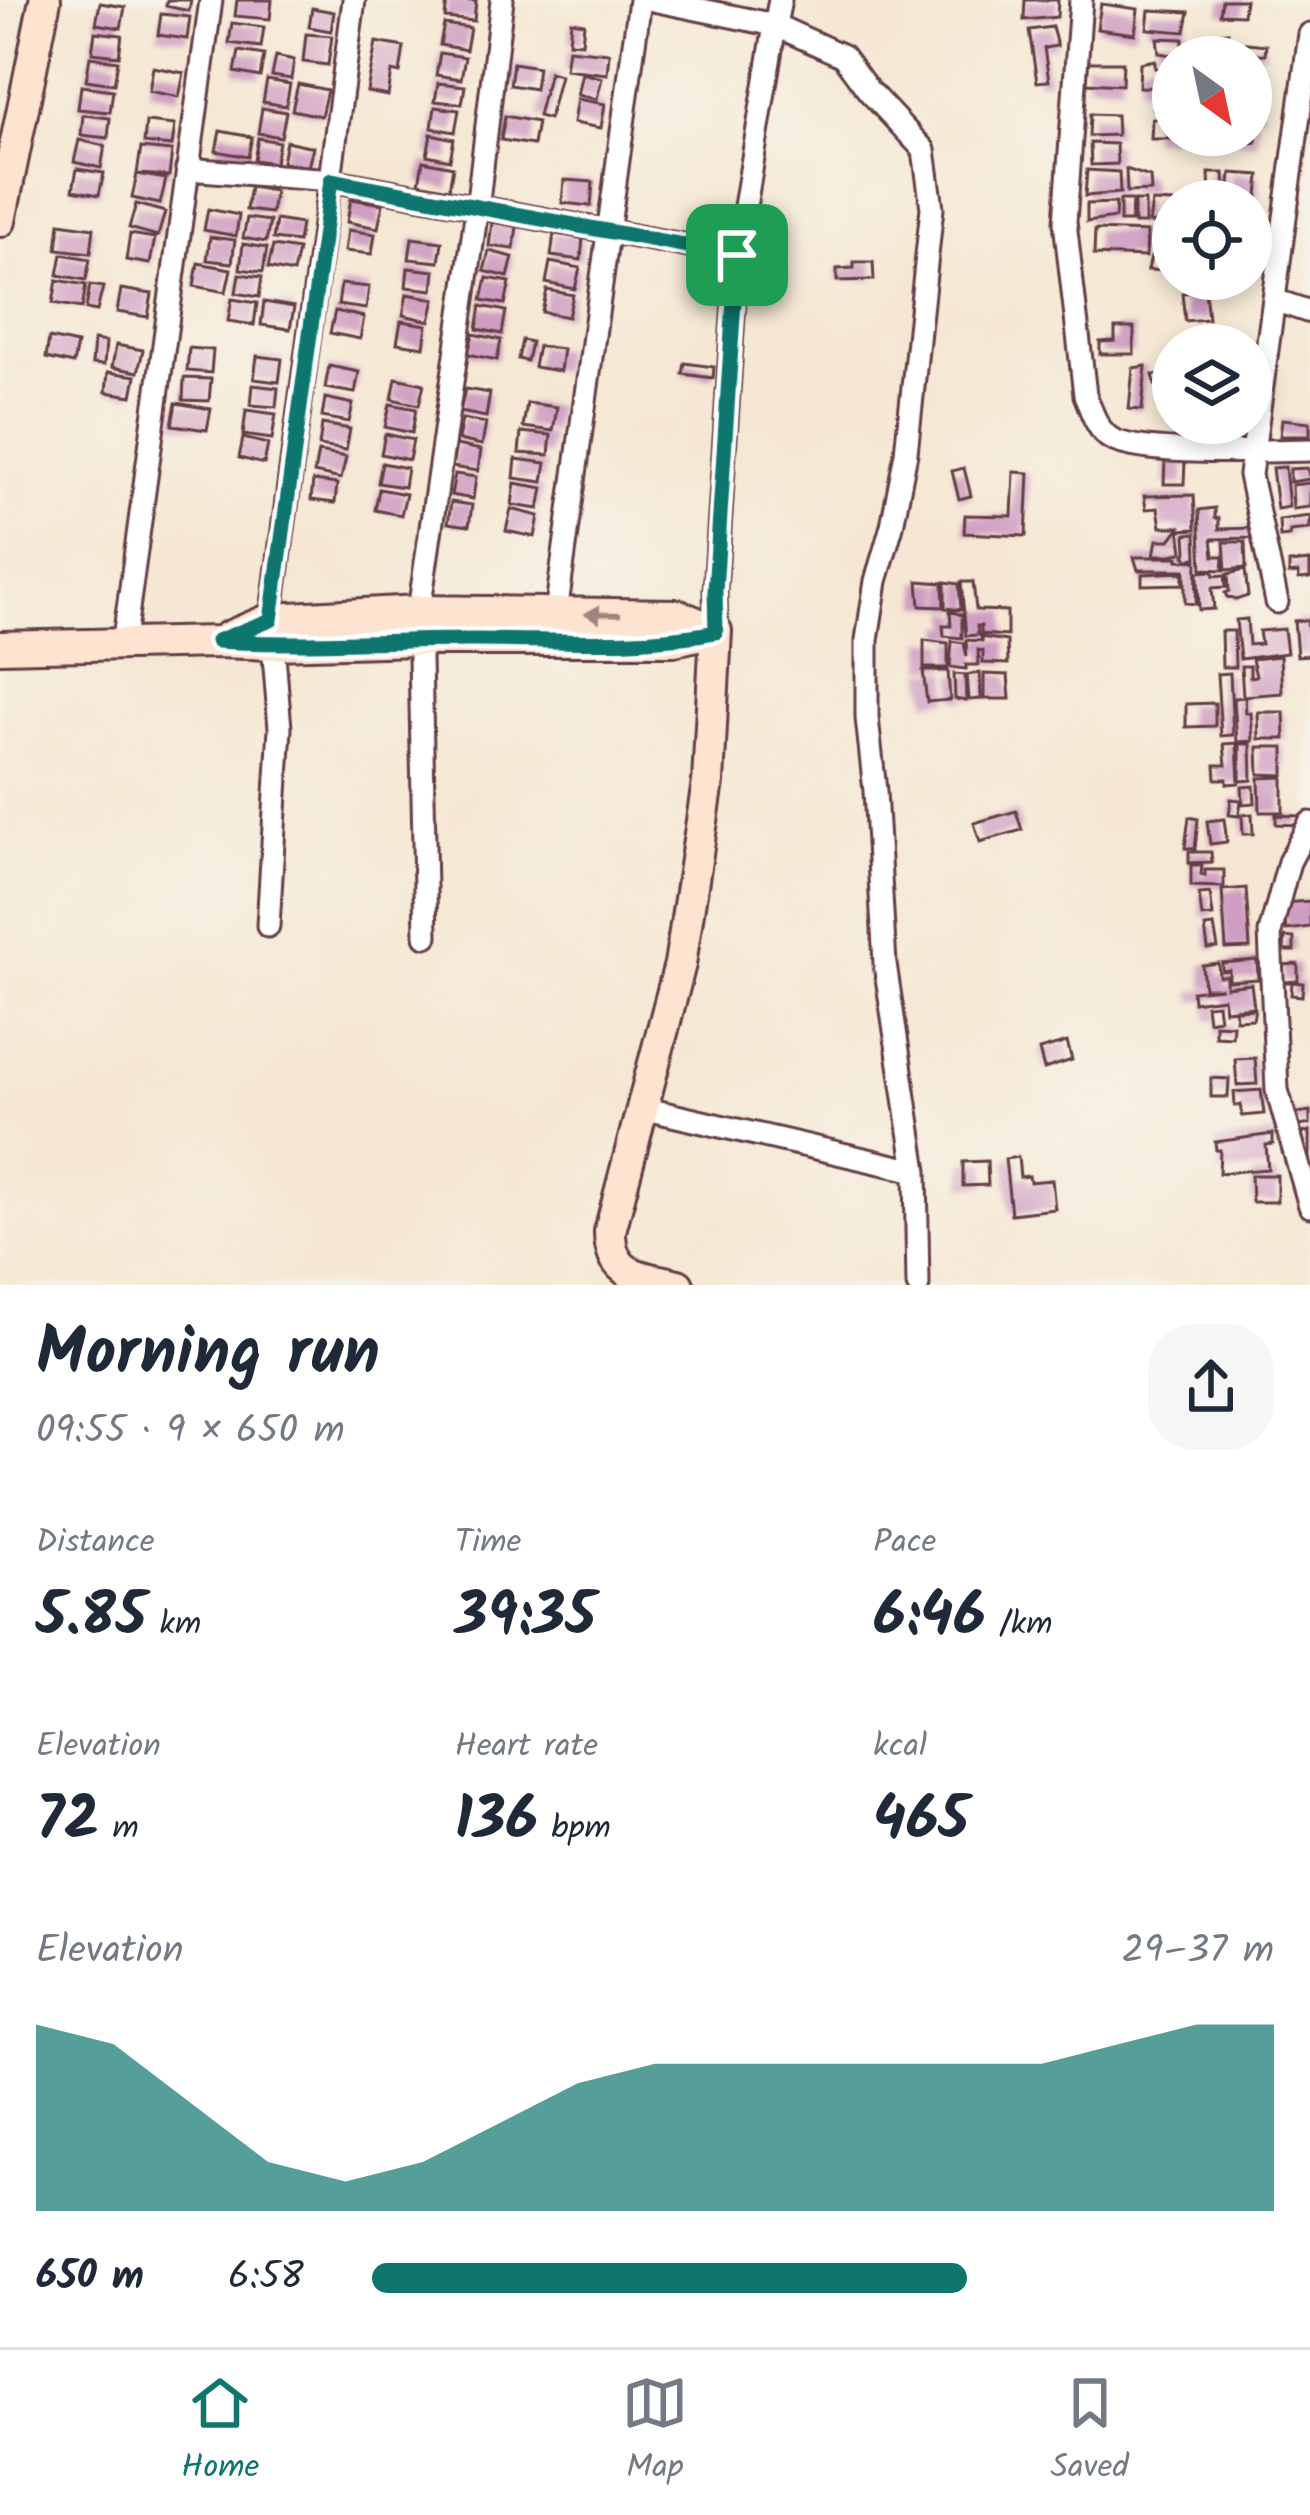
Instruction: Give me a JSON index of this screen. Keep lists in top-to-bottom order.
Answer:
{
  "north": "bottom right",
  "page": {
    "heading": ["Morning run", "09:55 · 9 × 650 m"],
    "stats": [
      ["Distance", "5.85 km"],
      ["Time", "39:35"],
      ["Pace", "6:46 /km"],
      ["Elevation", "72 m"],
      ["Heart rate", "136 bpm"],
      ["kcal", "465"]
    ],
    "chart": ["Elevation", "29–37 m"],
    "list": [
      {
        "name": "650 m",
        "note": "6:58"
      }
    ],
    "tabs": ["Home", "Map", "Saved"]
  }
}
